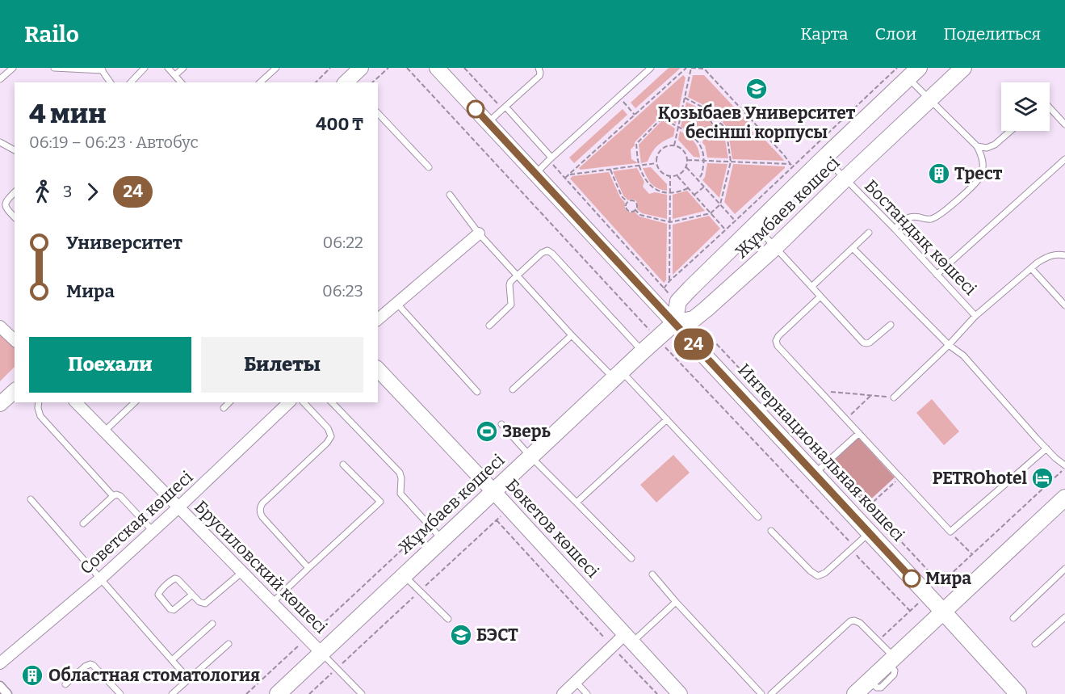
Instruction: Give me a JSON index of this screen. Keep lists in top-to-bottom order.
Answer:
{
  "streets": {
    "main road": ["Жұмбаев көшесі", "Интернациональная көшесі"],
    "street": ["Советская көшесі", "Бөкетов көшесі", "Брусиловский көшесі"],
    "lane": ["Бостандық көшесі"]
  },
  "crossings": [
    ["Жұмбаев көшесі", "Бостандық көшесі"],
    ["Жұмбаев көшесі", "Интернациональная көшесі"],
    ["Жұмбаев көшесі", "Бөкетов көшесі"],
    ["Жұмбаев көшесі", "Брусиловский көшесі"],
    ["Советская көшесі", "Брусиловский көшесі"]
  ],
  "places": {
    "school or university": ["Қозыбаев Университет бесінші корпусы", "БЭСТ"],
    "building": ["Трест", "Областная стоматология"],
    "sports": ["Зверь"],
    "hotel": ["PETROhotel"],
    "other": ["Мира"]
  },
  "lines": ["bus line 24"],
  "page": {
    "header": "Railo",
    "nav": ["Карта", "Слои", "Поделиться"],
    "on_map": "24",
    "heading": ["4 мин", "06:19 – 06:23 · Автобус", "400 ₸"],
    "legs": ["3", "24"],
    "list": [
      {
        "name": "Университет",
        "value": "06:22"
      },
      {
        "name": "Мира",
        "value": "06:23"
      }
    ],
    "buttons": ["Поехали", "Билеты"]
  }
}
